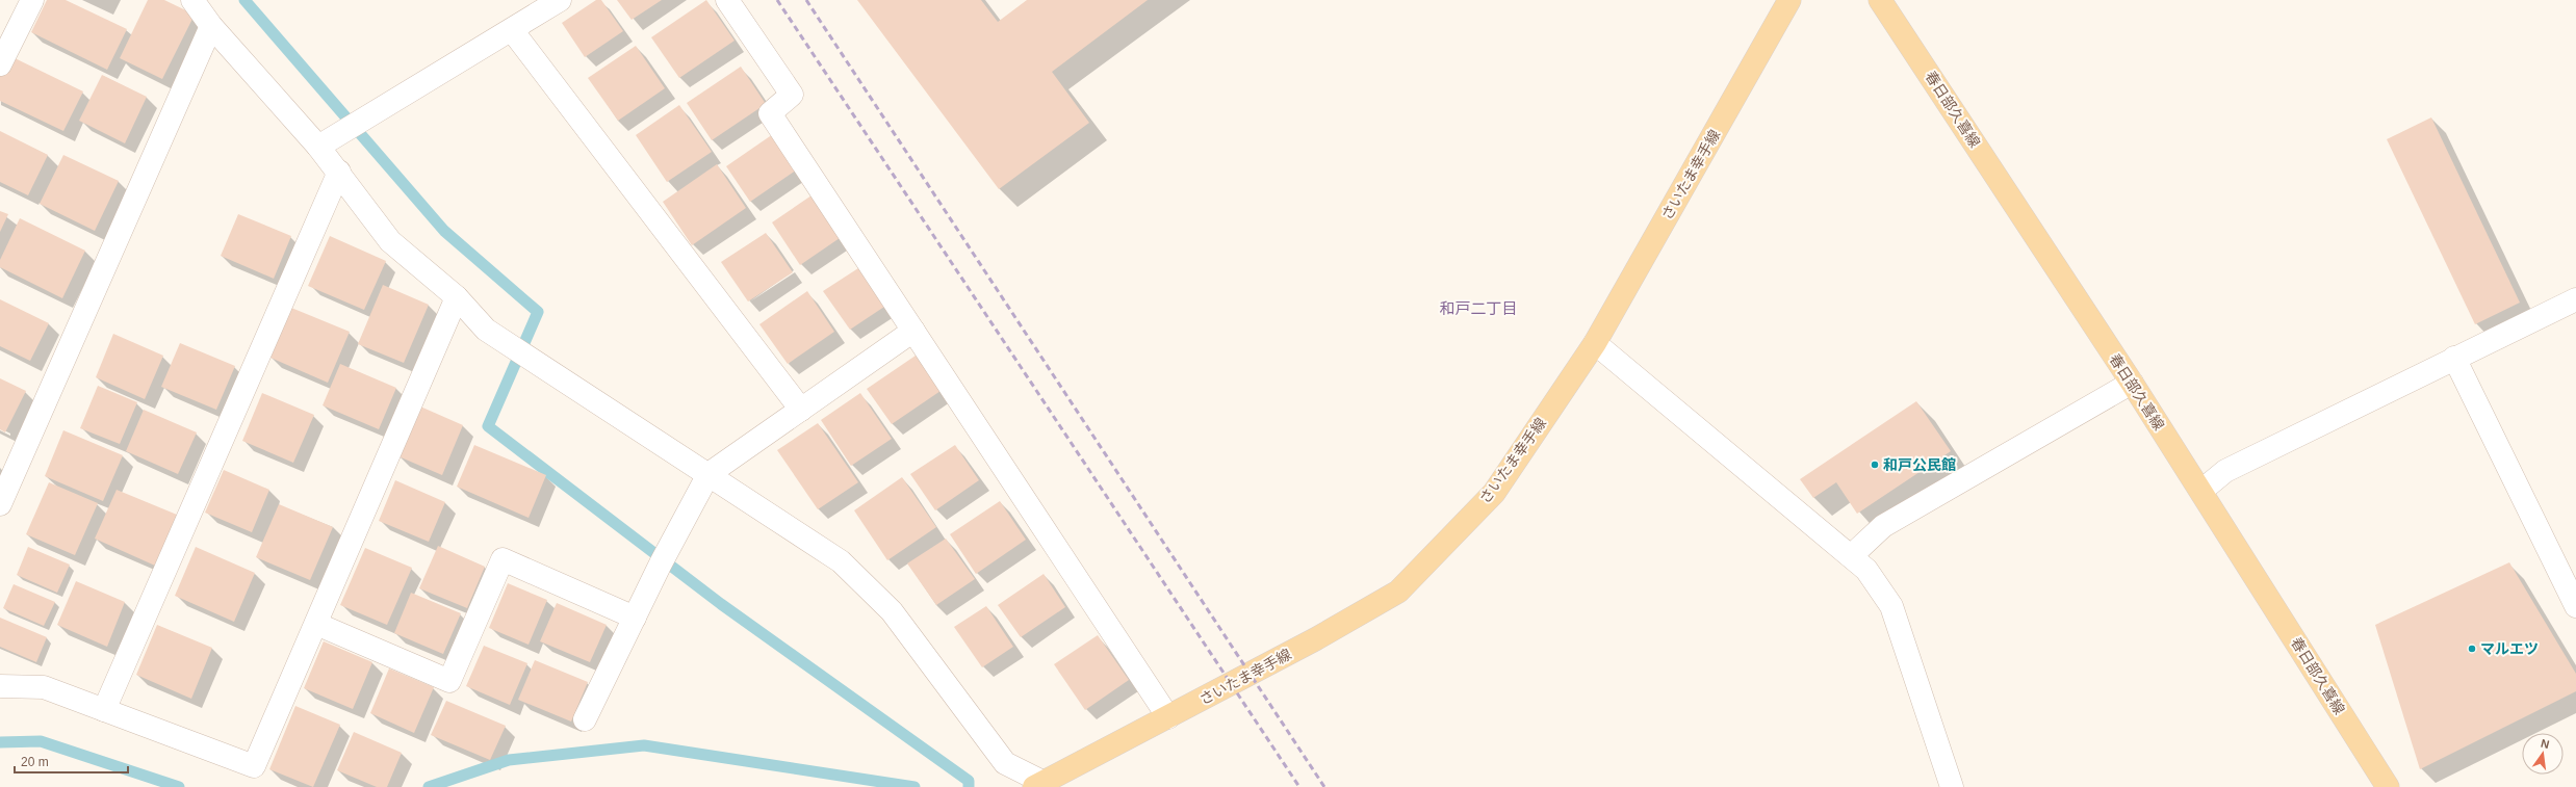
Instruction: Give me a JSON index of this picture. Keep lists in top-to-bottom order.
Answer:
{
  "streets": {
    "main road": ["春日部久喜線", "さいたま幸手線"]
  },
  "districts": ["和戸二丁目"],
  "places": ["和戸公民館", "マルエツ"],
  "scale_bar": "20 m",
  "north": "top"
}
